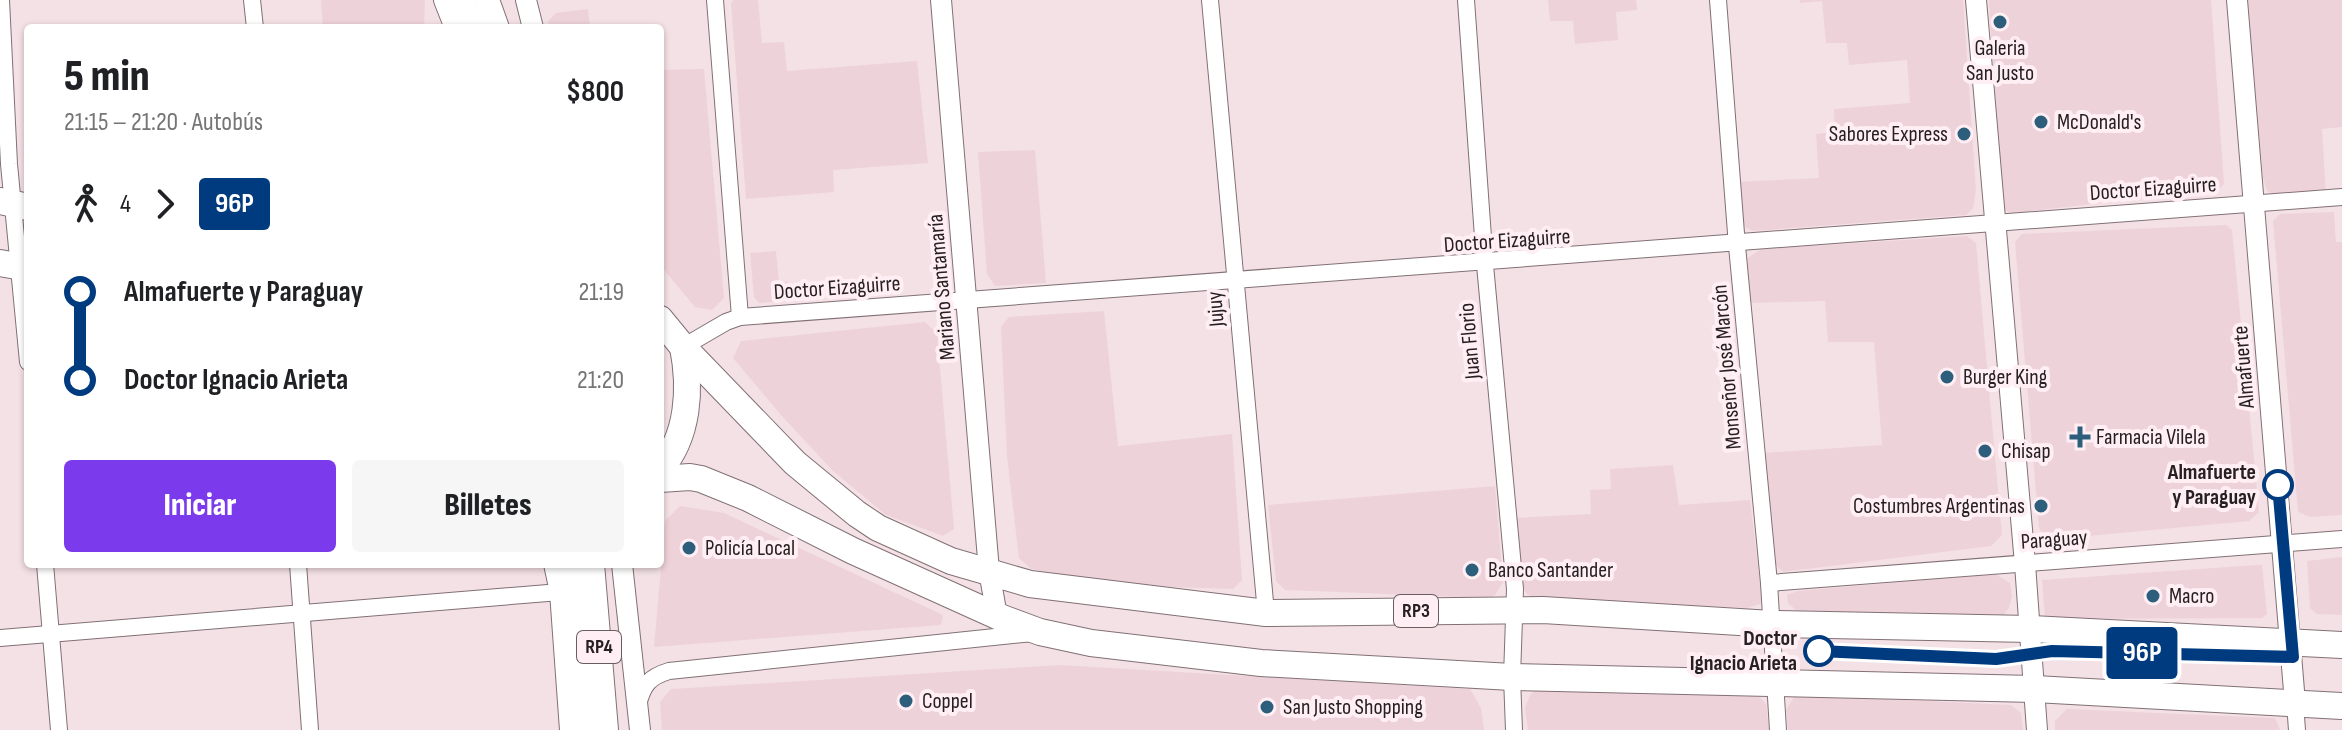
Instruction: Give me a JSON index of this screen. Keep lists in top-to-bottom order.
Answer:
{
  "streets": {
    "highway": ["RP3"],
    "main road": ["RP4"],
    "street": [
      "Doctor Eizaguirre",
      "Mariano Santamaría",
      "Jujuy",
      "Juan Florio",
      "Monseñor José Marcón",
      "Almafuerte",
      "Paraguay"
    ]
  },
  "crossings": [
    ["Doctor Eizaguirre", "Mariano Santamaría"],
    ["Doctor Eizaguirre", "Jujuy"],
    ["Doctor Eizaguirre", "Juan Florio"],
    ["Doctor Eizaguirre", "Monseñor José Marcón"],
    ["Doctor Eizaguirre", "Almafuerte"],
    ["Doctor Eizaguirre", "RP3"],
    ["Mariano Santamaría", "RP3"],
    ["Jujuy", "RP3"],
    ["Juan Florio", "RP3"],
    ["Monseñor José Marcón", "Paraguay"],
    ["Monseñor José Marcón", "RP3"],
    ["Almafuerte", "Paraguay"],
    ["Almafuerte", "RP3"]
  ],
  "places": {
    "other": [
      "Galeria San Justo",
      "McDonald's",
      "Sabores Express",
      "Burger King",
      "Chisap",
      "Almafuerte y Paraguay",
      "Costumbres Argentinas",
      "Policía Local",
      "Banco Santander",
      "Macro",
      "Doctor Ignacio Arieta",
      "Coppel",
      "San Justo Shopping"
    ],
    "health": ["Farmacia Vilela"]
  },
  "lines": ["bus line 96P"],
  "page": {
    "on_map": "96P",
    "heading": ["5 min", "21:15 – 21:20 · Autobús", "$800"],
    "legs": ["4", "96P"],
    "list": [
      {
        "name": "Almafuerte y Paraguay",
        "value": "21:19"
      },
      {
        "name": "Doctor Ignacio Arieta",
        "value": "21:20"
      }
    ],
    "buttons": ["Iniciar", "Billetes"]
  }
}
